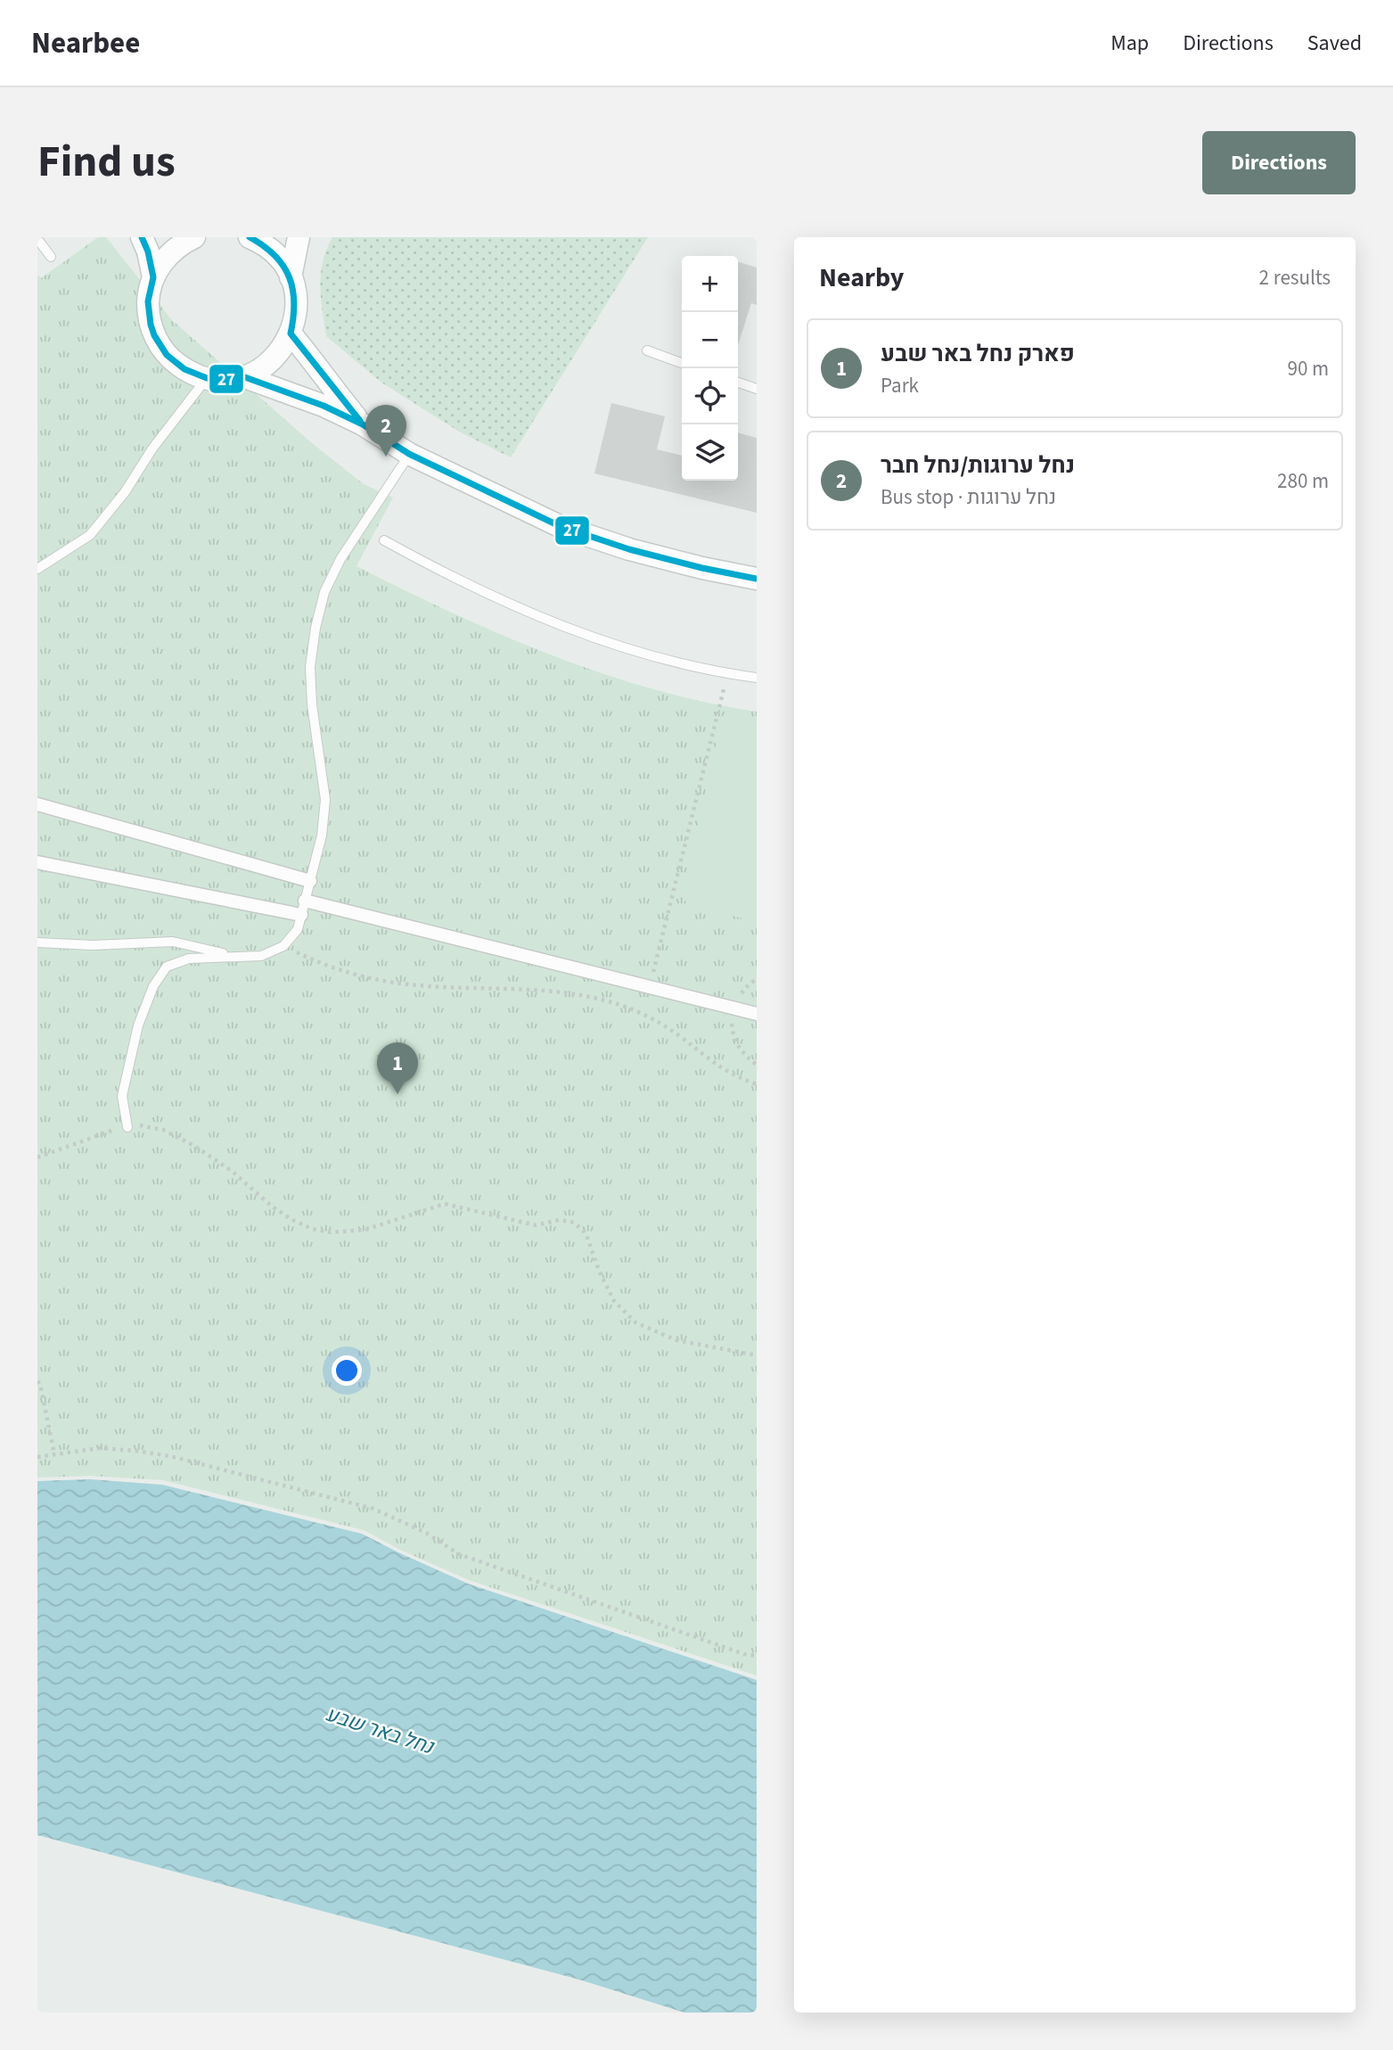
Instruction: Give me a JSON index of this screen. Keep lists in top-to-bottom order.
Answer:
{
  "water": ["נחל באר שבע"],
  "lines": ["transit line 27"],
  "page": {
    "header": "Nearbee",
    "nav": ["Map", "Directions", "Saved"],
    "title": "Find us",
    "buttons": "Directions",
    "heading": ["Nearby", "2 results"],
    "map_buttons": ["+", "−"],
    "list": [
      {
        "mark": "1",
        "name": "פארק נחל באר שבע",
        "note": "Park",
        "value": "90 m"
      },
      {
        "mark": "2",
        "name": "נחל ערוגות/נחל חבר",
        "note": "Bus stop · נחל ערוגות",
        "value": "280 m"
      }
    ],
    "pins": ["2", "1"]
  }
}
